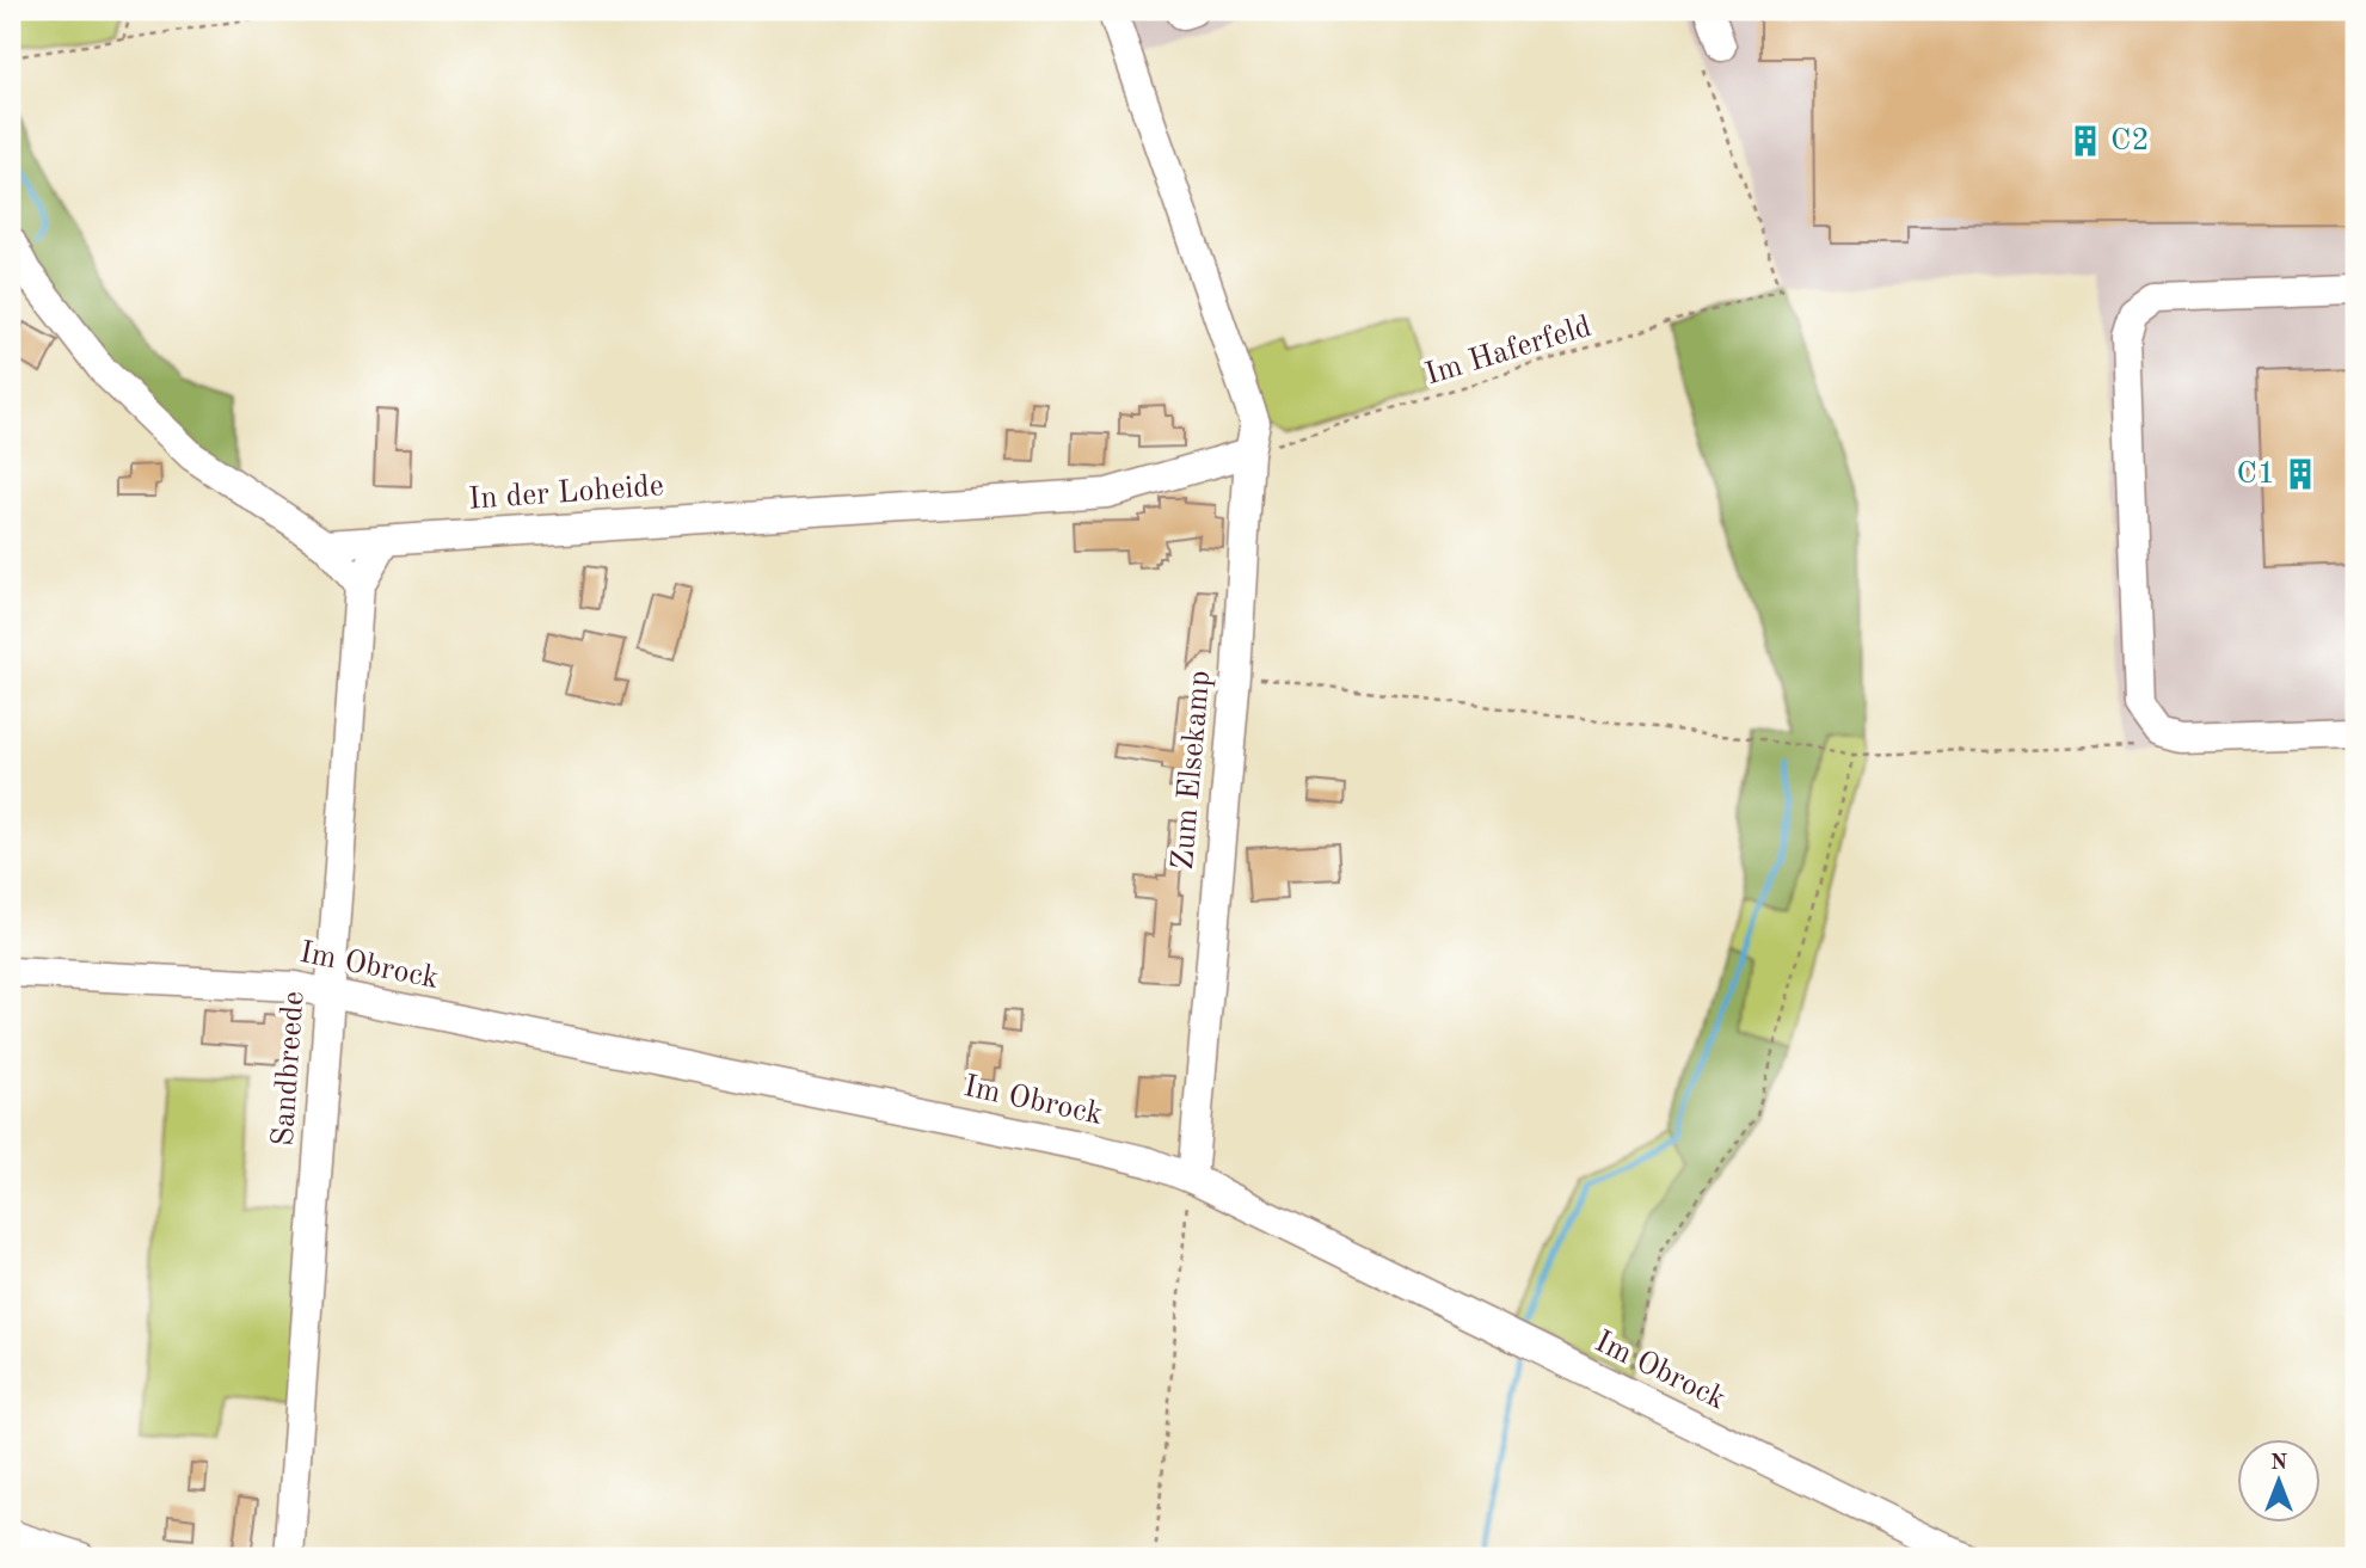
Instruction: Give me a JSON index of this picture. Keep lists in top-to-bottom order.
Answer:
{
  "streets": {
    "street": [
      "In der Loheide",
      "Zum Elsekamp",
      "Im Obrock",
      "Sandbreede"
    ],
    "path": ["Im Haferfeld"]
  },
  "crossings": [
    ["Im Haferfeld", "In der Loheide"],
    ["Im Haferfeld", "Zum Elsekamp"],
    ["In der Loheide", "Zum Elsekamp"],
    ["In der Loheide", "Sandbreede"],
    ["Zum Elsekamp", "Im Obrock"],
    ["Im Obrock", "Sandbreede"]
  ],
  "places": {
    "building": ["C2", "C1"]
  },
  "north": "top"
}
